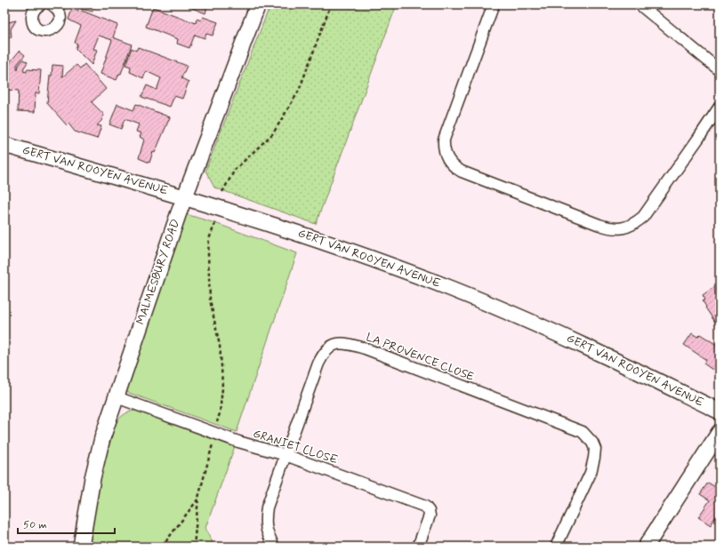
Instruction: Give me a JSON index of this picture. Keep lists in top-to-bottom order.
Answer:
{
  "streets": {
    "street": [
      "GERT VAN ROOYEN AVENUE",
      "MALMESBURY ROAD",
      "LA PROVENCE CLOSE",
      "GRANIET CLOSE"
    ]
  },
  "crossings": [
    ["GERT VAN ROOYEN AVENUE", "MALMESBURY ROAD"],
    ["MALMESBURY ROAD", "GRANIET CLOSE"],
    ["LA PROVENCE CLOSE", "GRANIET CLOSE"]
  ],
  "scale_bar": "50 m"
}
